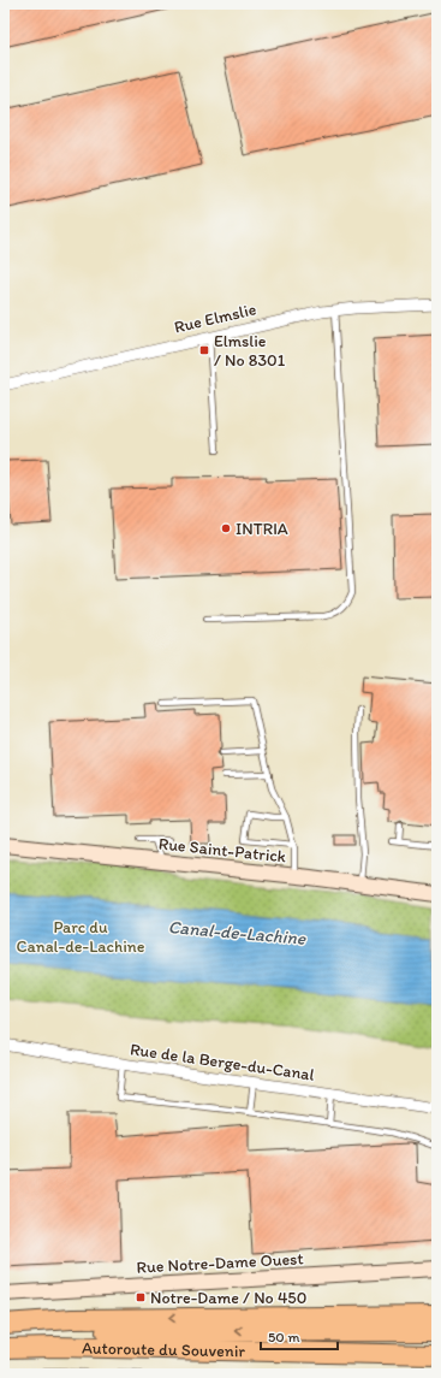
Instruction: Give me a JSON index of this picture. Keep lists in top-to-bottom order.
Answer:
{
  "streets": {
    "highway": ["Autoroute du Souvenir"],
    "main road": ["Rue Saint-Patrick", "Rue Notre-Dame Ouest"],
    "street": ["Rue Elmslie", "Rue de la Berge-du-Canal"]
  },
  "water": ["Canal-de-Lachine"],
  "parks": ["Parc du Canal-de-Lachine"],
  "places": {
    "transit": ["Elmslie / No 8301", "Notre-Dame / No 450"],
    "other": ["INTRIA"]
  },
  "scale_bar": "50 m"
}
